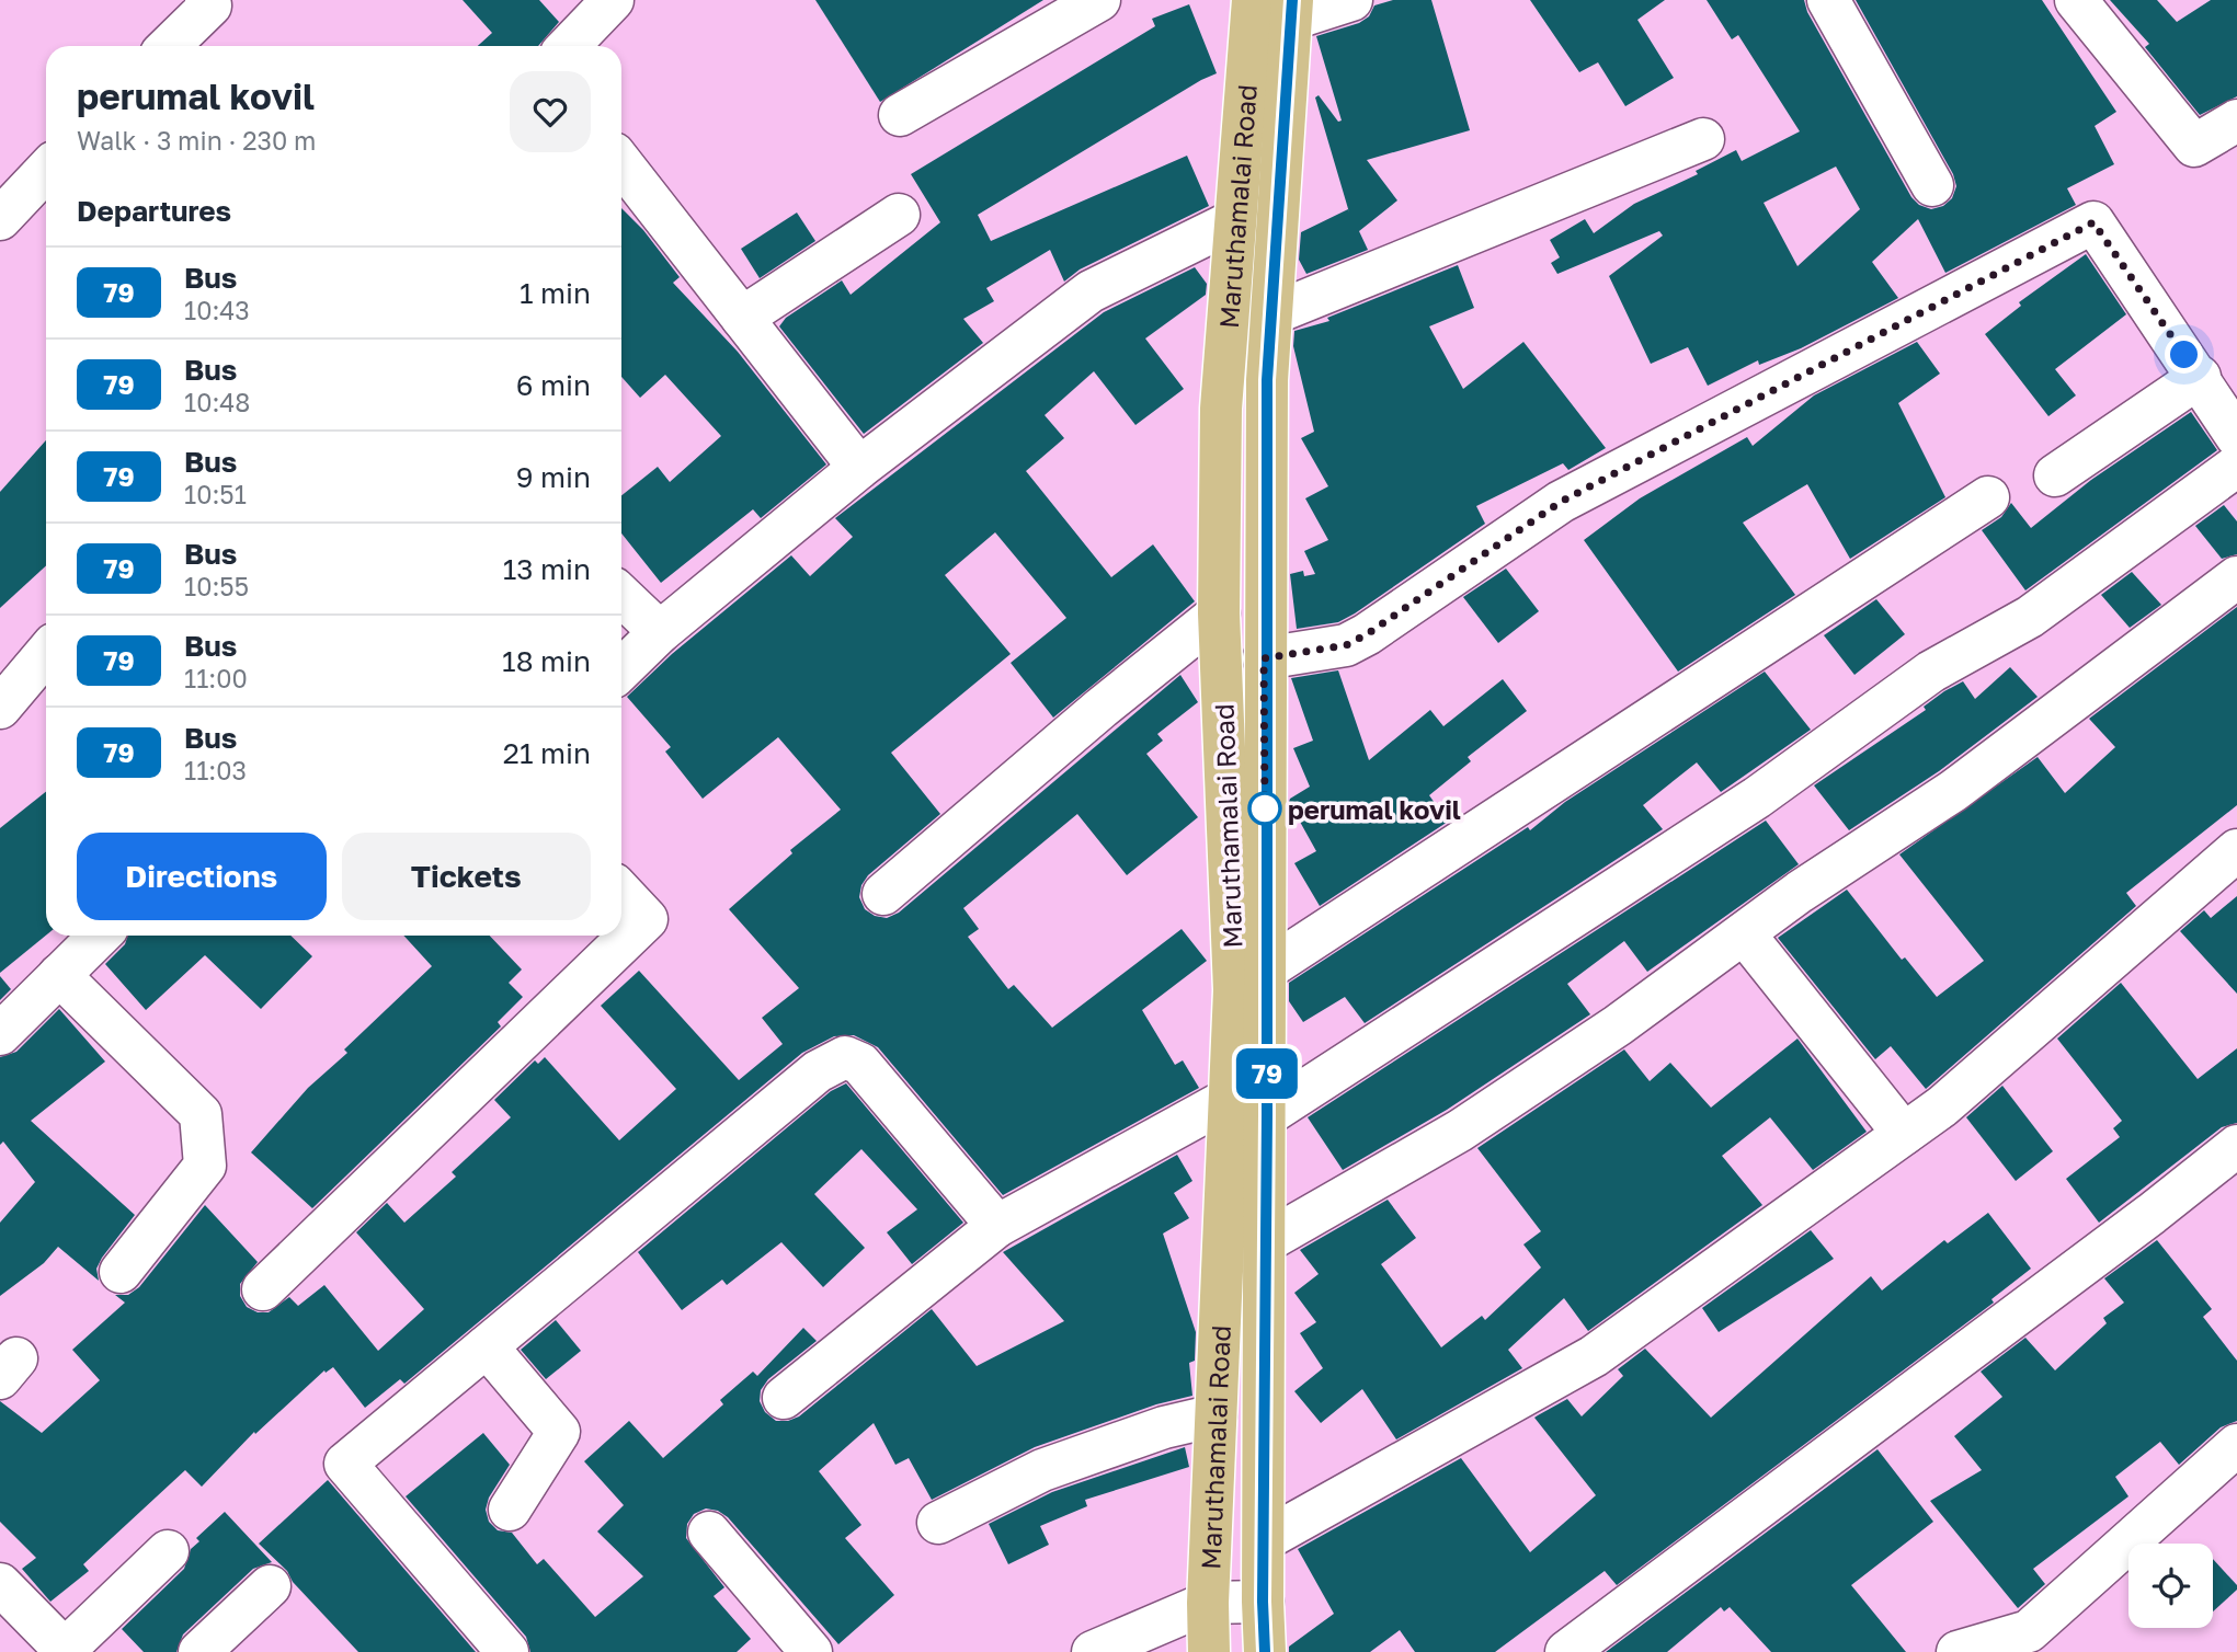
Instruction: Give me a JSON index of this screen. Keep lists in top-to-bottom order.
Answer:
{
  "streets": {
    "main road": ["Maruthamalai Road"]
  },
  "places": ["perumal kovil"],
  "lines": ["bus line 79"],
  "page": {
    "on_map": "79",
    "heading": [
      ["perumal kovil", "Walk · 3 min · 230 m"],
      "Departures"
    ],
    "list": [
      {
        "mark": "79",
        "name": "Bus",
        "note": "10:43",
        "value": "1 min"
      },
      {
        "mark": "79",
        "name": "Bus",
        "note": "10:48",
        "value": "6 min"
      },
      {
        "mark": "79",
        "name": "Bus",
        "note": "10:51",
        "value": "9 min"
      },
      {
        "mark": "79",
        "name": "Bus",
        "note": "10:55",
        "value": "13 min"
      },
      {
        "mark": "79",
        "name": "Bus",
        "note": "11:00",
        "value": "18 min"
      },
      {
        "mark": "79",
        "name": "Bus",
        "note": "11:03",
        "value": "21 min"
      }
    ],
    "buttons": ["Directions", "Tickets"]
  }
}
